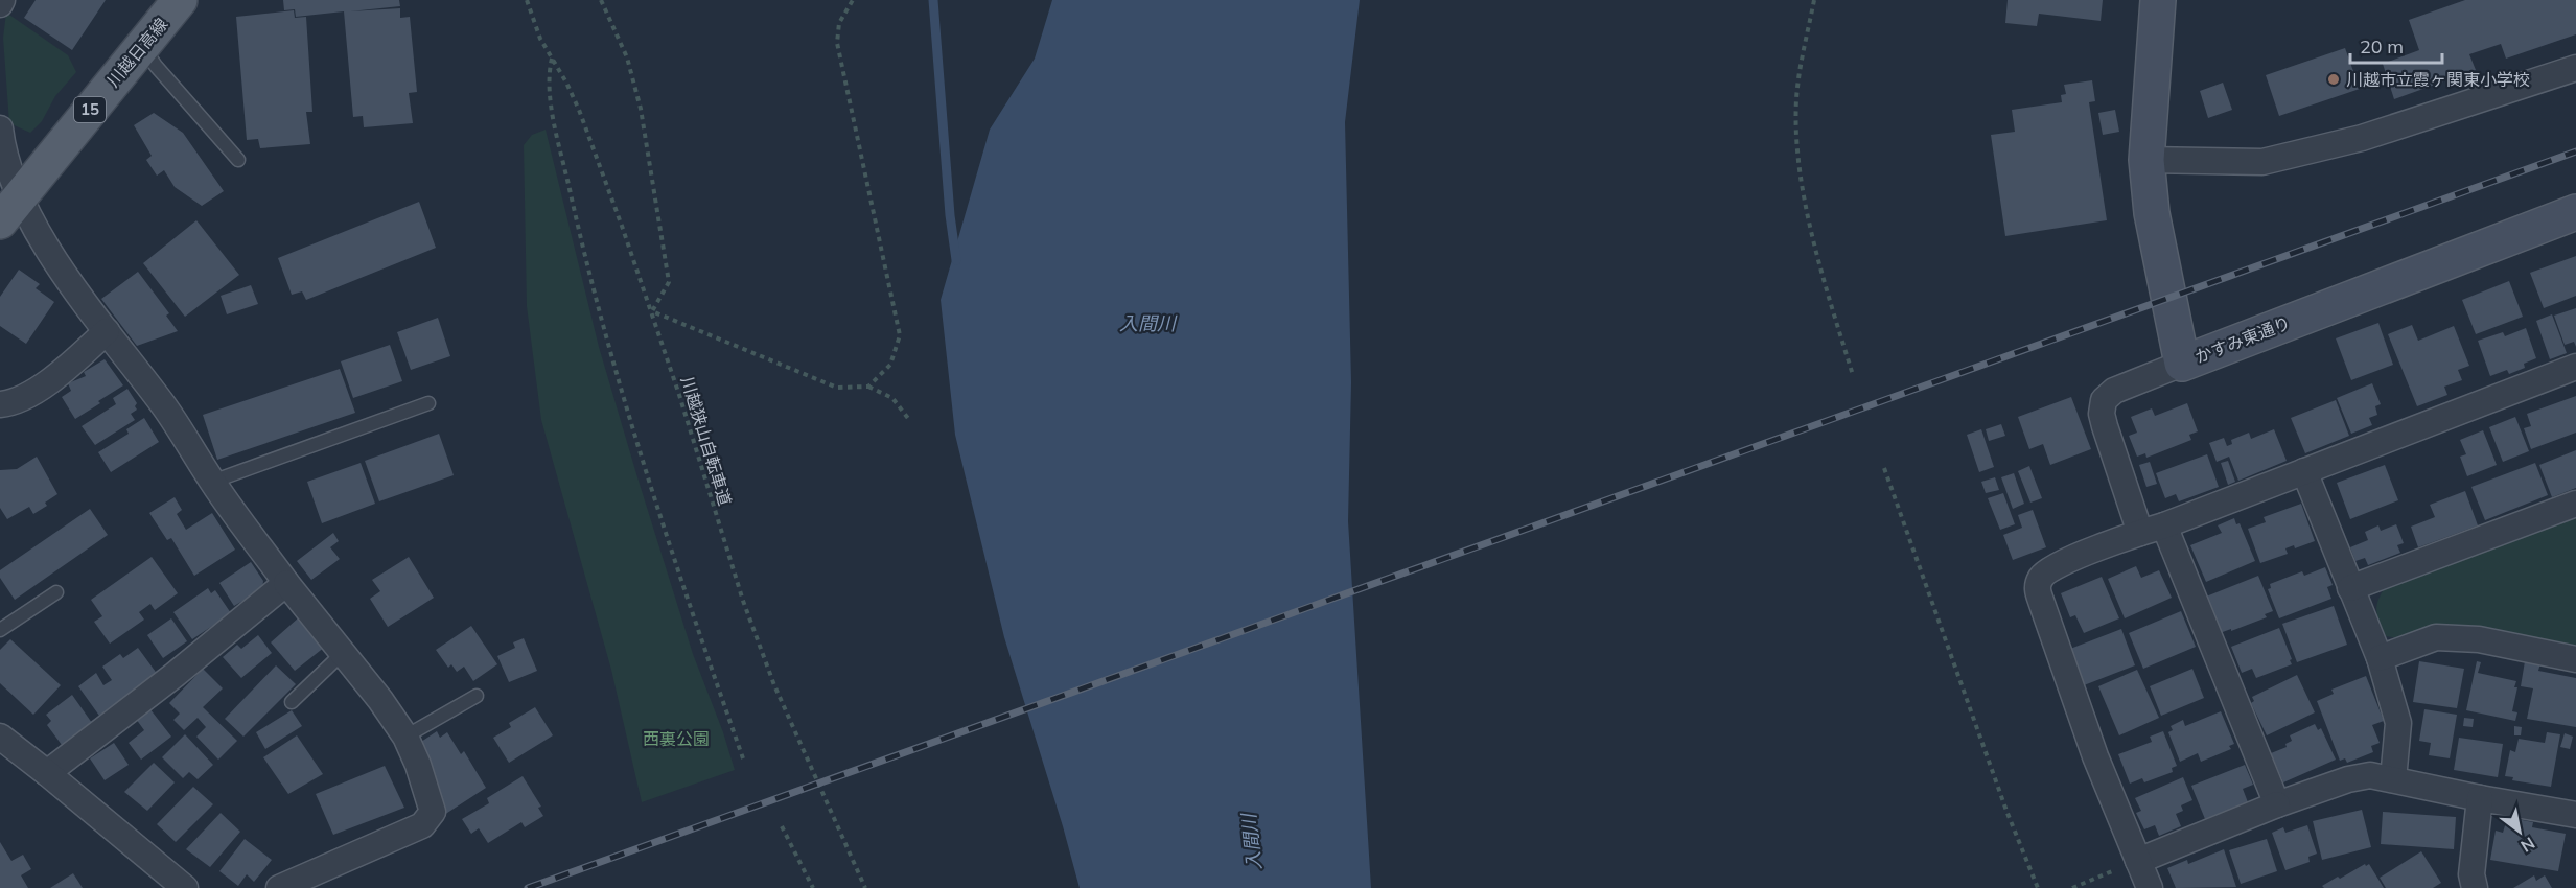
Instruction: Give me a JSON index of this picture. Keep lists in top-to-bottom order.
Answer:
{
  "streets": {
    "main road": ["川越日高線", "15"],
    "street": ["かすみ東通り"],
    "path": ["川越狭山自転車道"]
  },
  "water": ["入間川"],
  "parks": ["西裏公園"],
  "places": ["川越市立霞ヶ関東小学校"],
  "scale_bar": "20 m",
  "north": "bottom right"
}
